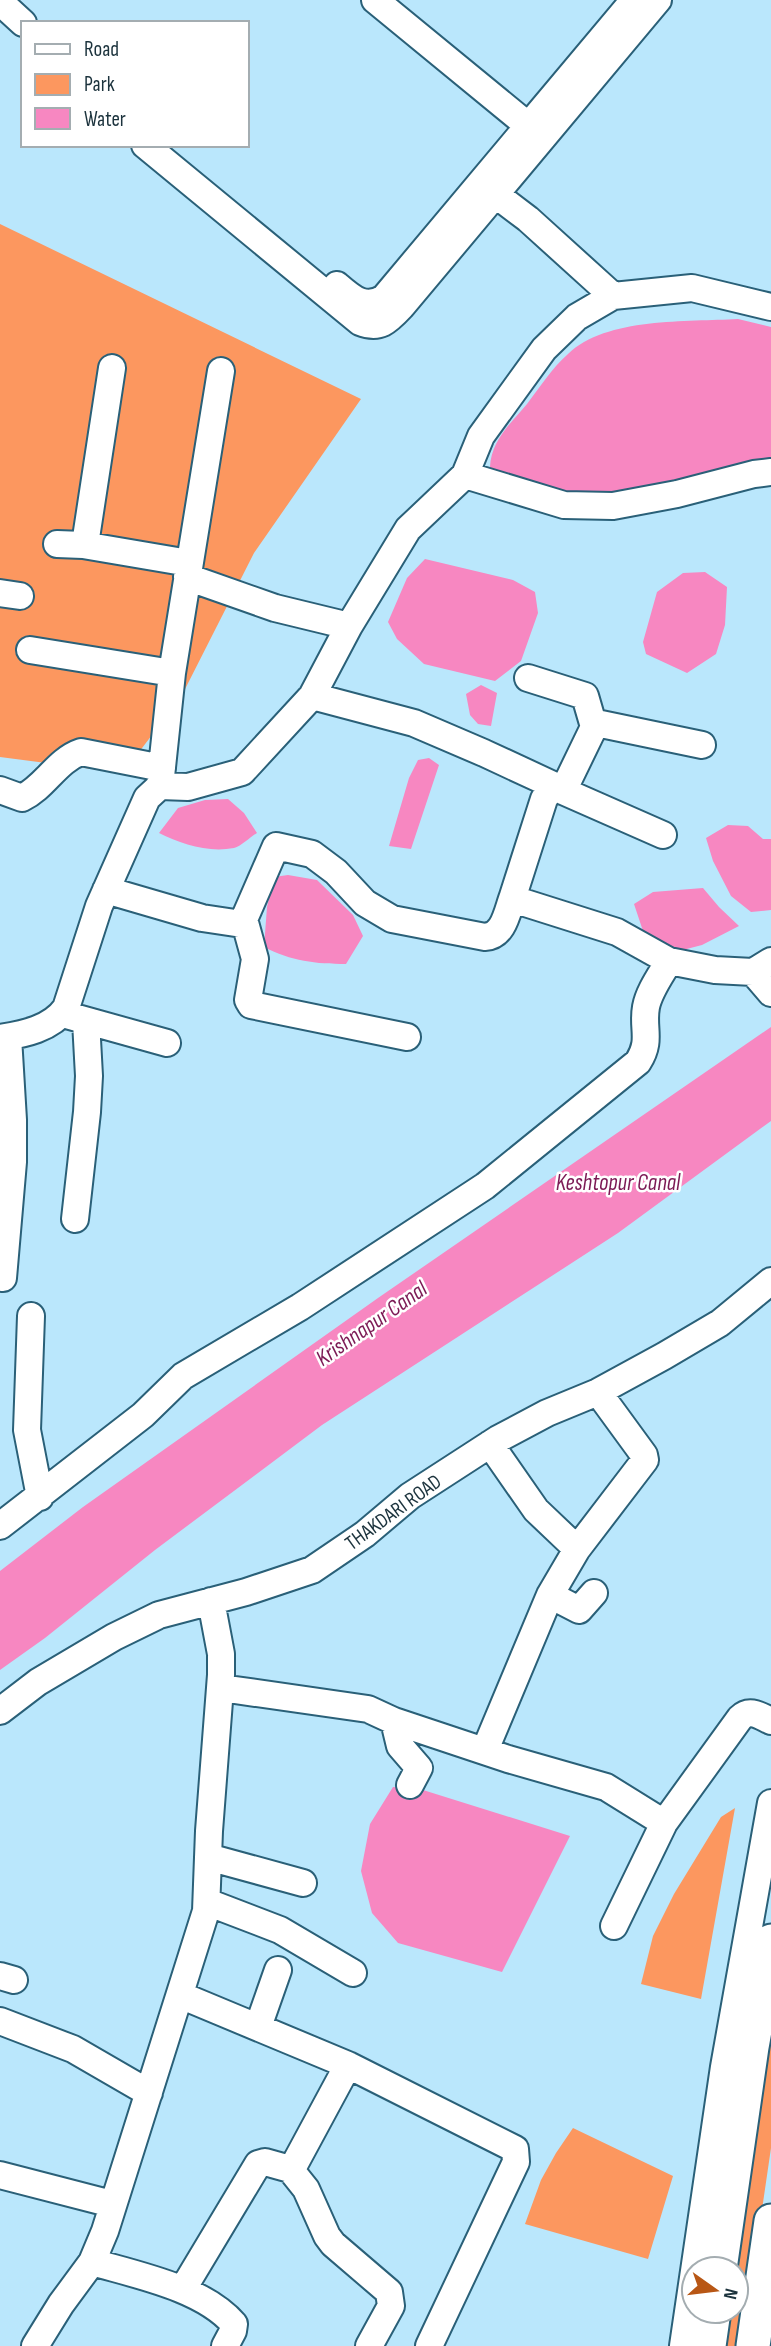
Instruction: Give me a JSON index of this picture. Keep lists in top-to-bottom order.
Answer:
{
  "streets": {
    "street": ["THAKDARI ROAD"]
  },
  "water": ["Keshtopur Canal", "Krishnapur Canal"],
  "legend": ["Road", "Park", "Water"],
  "north": "right"
}
